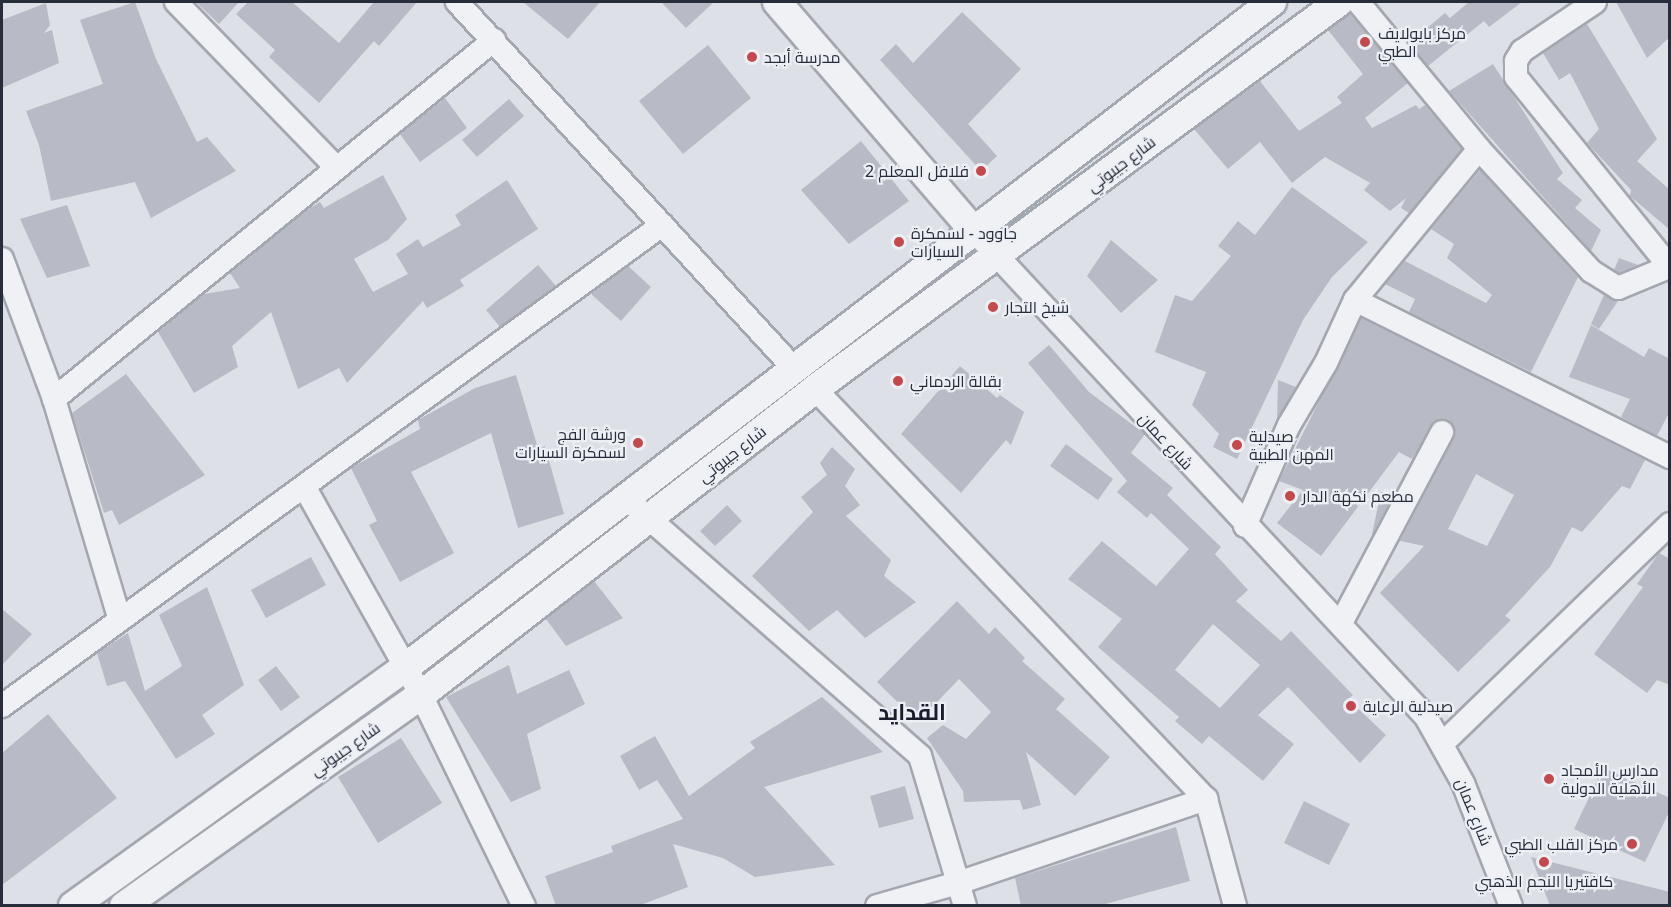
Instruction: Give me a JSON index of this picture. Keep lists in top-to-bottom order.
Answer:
{
  "streets": {
    "street": ["شارع جيبوتي", "شارع عمان"]
  },
  "crossings": [
    ["شارع جيبوتي", "شارع عمان"]
  ],
  "districts": ["القدايد"],
  "places": [
    "مركز بايولايف الطبي",
    "مدرسة أبجد",
    "فلافل المعلم 2",
    "جاوود - لسمكرة السيارات",
    "شيخ التجار",
    "بقالة الردماني",
    "ورشة الفج لسمكرة السيارات",
    "صيدلية المهن الطبية",
    "مطعم نكهة الدار",
    "صيدلية الرعاية",
    "مدارس الأمجاد الأهلية الدولية",
    "مركز القلب الطبي",
    "كافتيريا النجم الذهبي"
  ]
}
